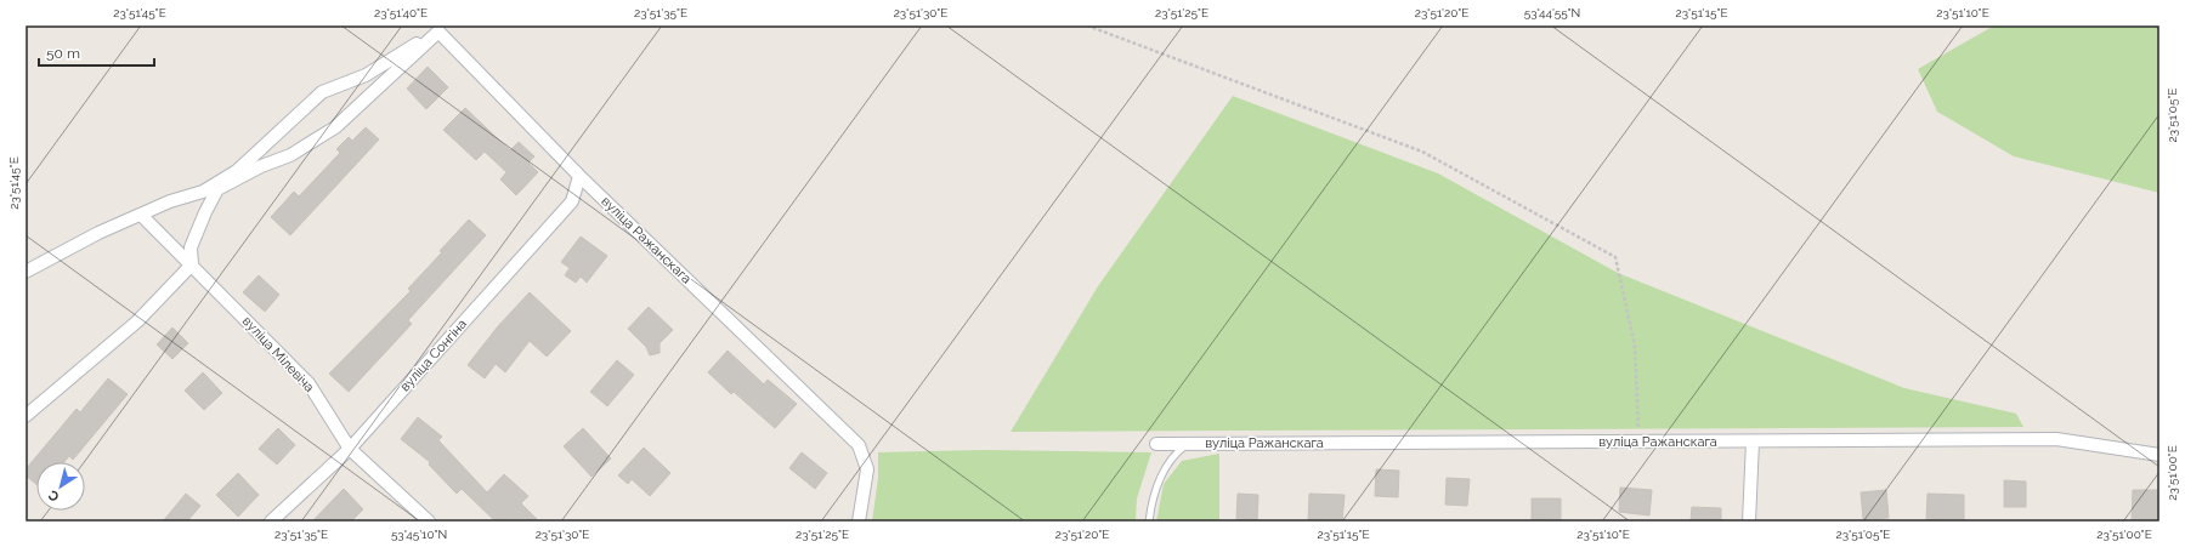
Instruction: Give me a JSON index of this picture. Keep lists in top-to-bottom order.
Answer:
{
  "streets": {
    "street": ["вуліца Ражанскага", "вуліца Мілевіча", "вуліца Сонгіна"]
  },
  "crossings": [
    ["вуліца Ражанскага", "вуліца Сонгіна"],
    ["вуліца Мілевіча", "вуліца Сонгіна"]
  ],
  "scale_bar": "50 m",
  "north": "bottom left",
  "coordinates": [
    "23°51'45\"E",
    "23°51'40\"E",
    "23°51'35\"E",
    "23°51'30\"E",
    "23°51'25\"E",
    "23°51'20\"E",
    "53°44'55\"N",
    "23°51'15\"E",
    "23°51'10\"E",
    "23°51'05\"E",
    "23°51'00\"E",
    "53°45'10\"N"
  ]
}
